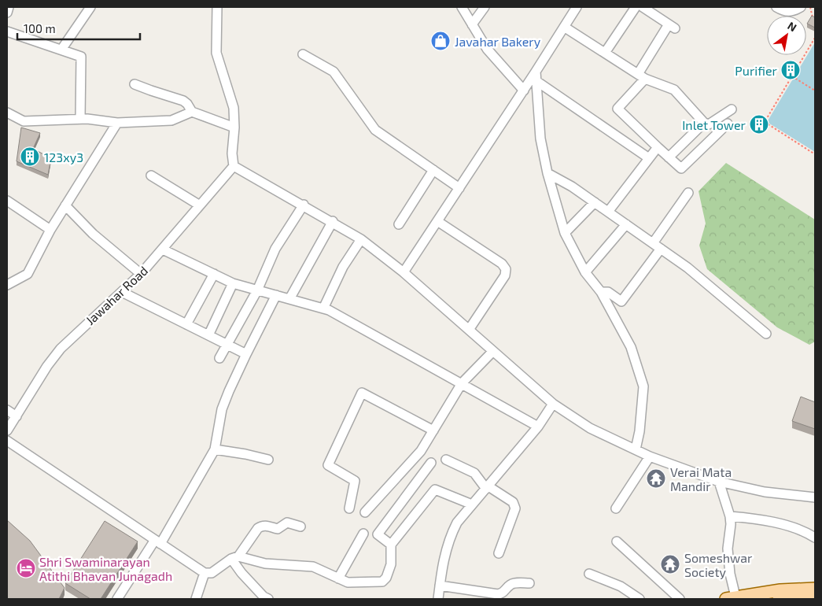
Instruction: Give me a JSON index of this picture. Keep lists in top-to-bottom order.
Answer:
{
  "streets": {
    "street": ["Jawahar Road"]
  },
  "places": {
    "shop": ["Javahar Bakery"],
    "building": ["Purifier", "Inlet Tower", "123xy3"],
    "temple": ["Verai Mata Mandir", "Someshwar Society"],
    "hotel": ["Shri Swaminarayan Atithi Bhavan Junagadh"]
  },
  "scale_bar": "100 m",
  "north": "top right"
}
